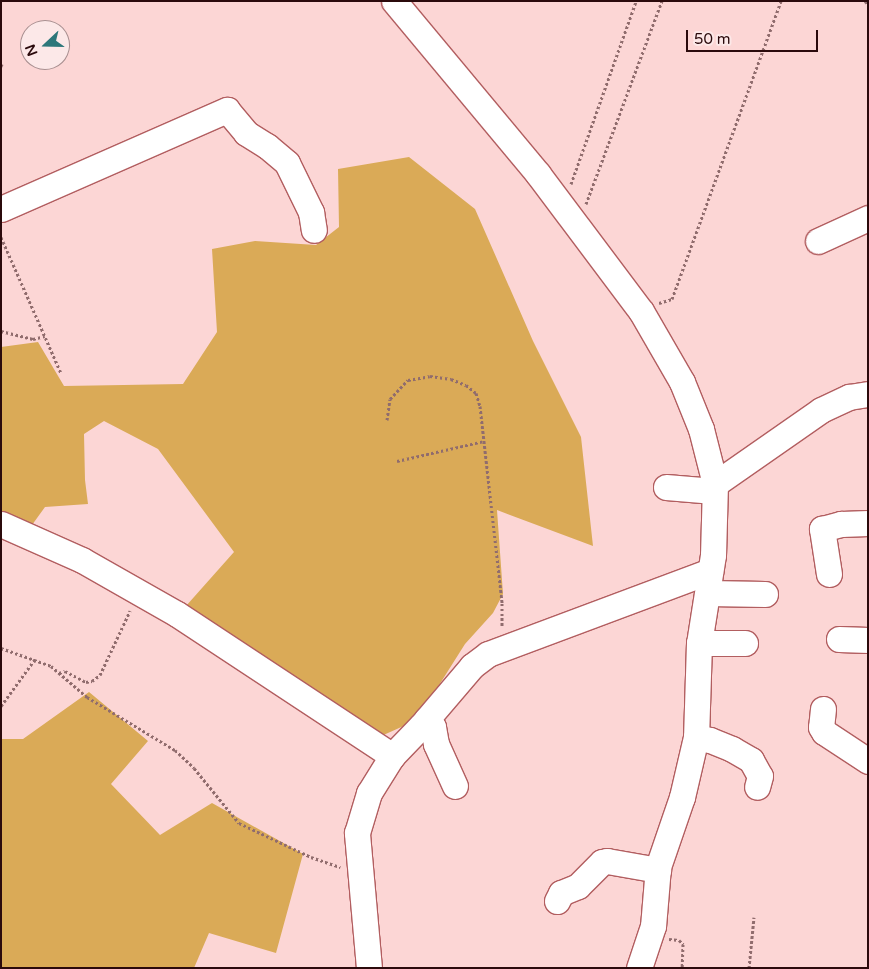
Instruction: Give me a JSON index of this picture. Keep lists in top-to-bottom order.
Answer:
{
  "scale_bar": "50 m",
  "north": "left"
}
